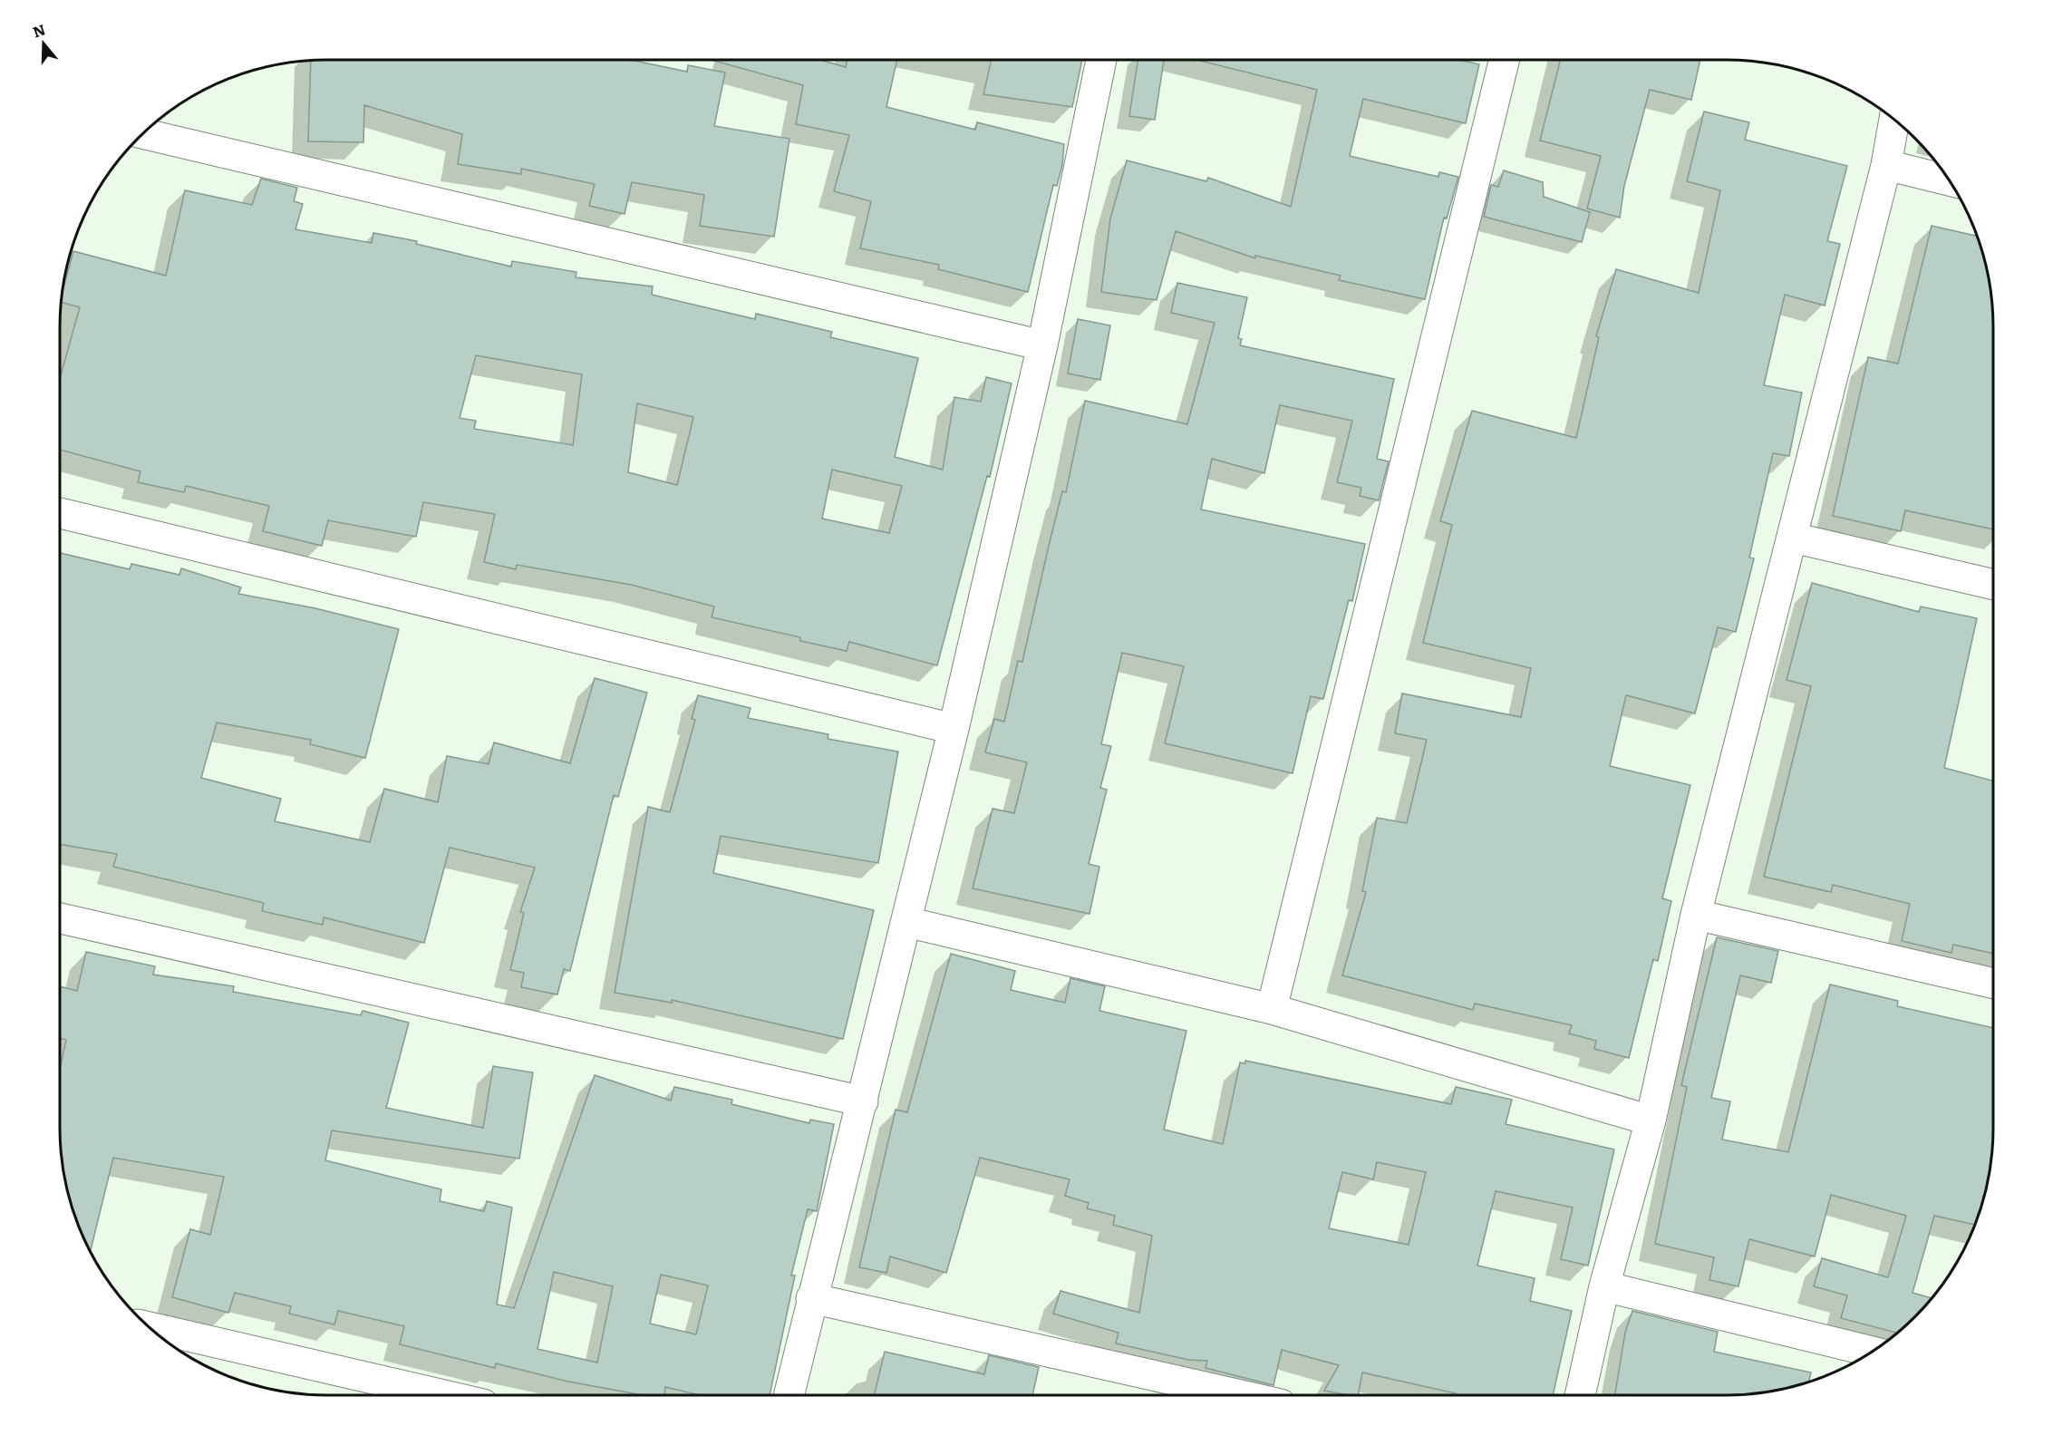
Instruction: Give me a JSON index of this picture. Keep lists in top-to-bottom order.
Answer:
{
  "north": "top"
}
